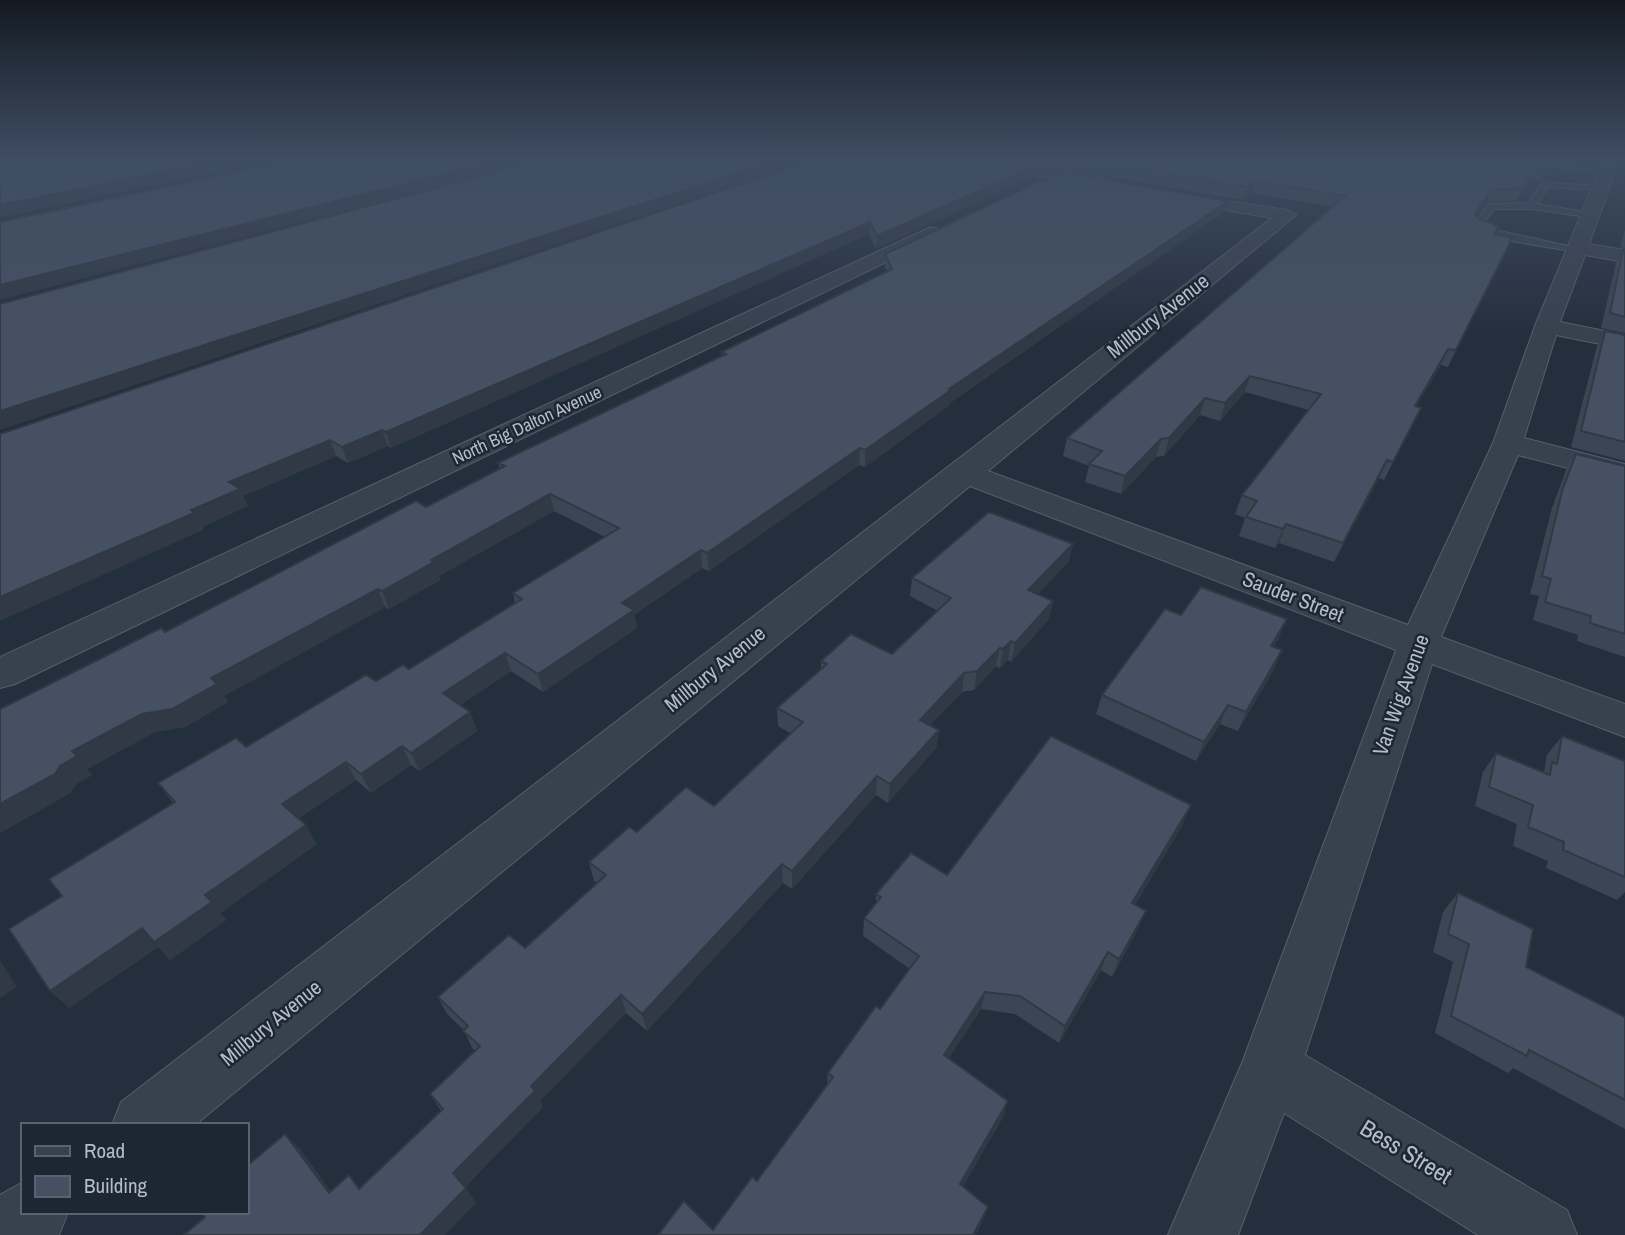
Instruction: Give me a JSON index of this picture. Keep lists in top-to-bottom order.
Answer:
{
  "streets": {
    "street": [
      "Millbury Avenue",
      "North Big Dalton Avenue",
      "Sauder Street",
      "Van Wig Avenue",
      "Bess Street"
    ]
  },
  "crossings": [
    ["Millbury Avenue", "Sauder Street"],
    ["Sauder Street", "Van Wig Avenue"],
    ["Van Wig Avenue", "Bess Street"]
  ],
  "legend": ["Road", "Building"]
}
